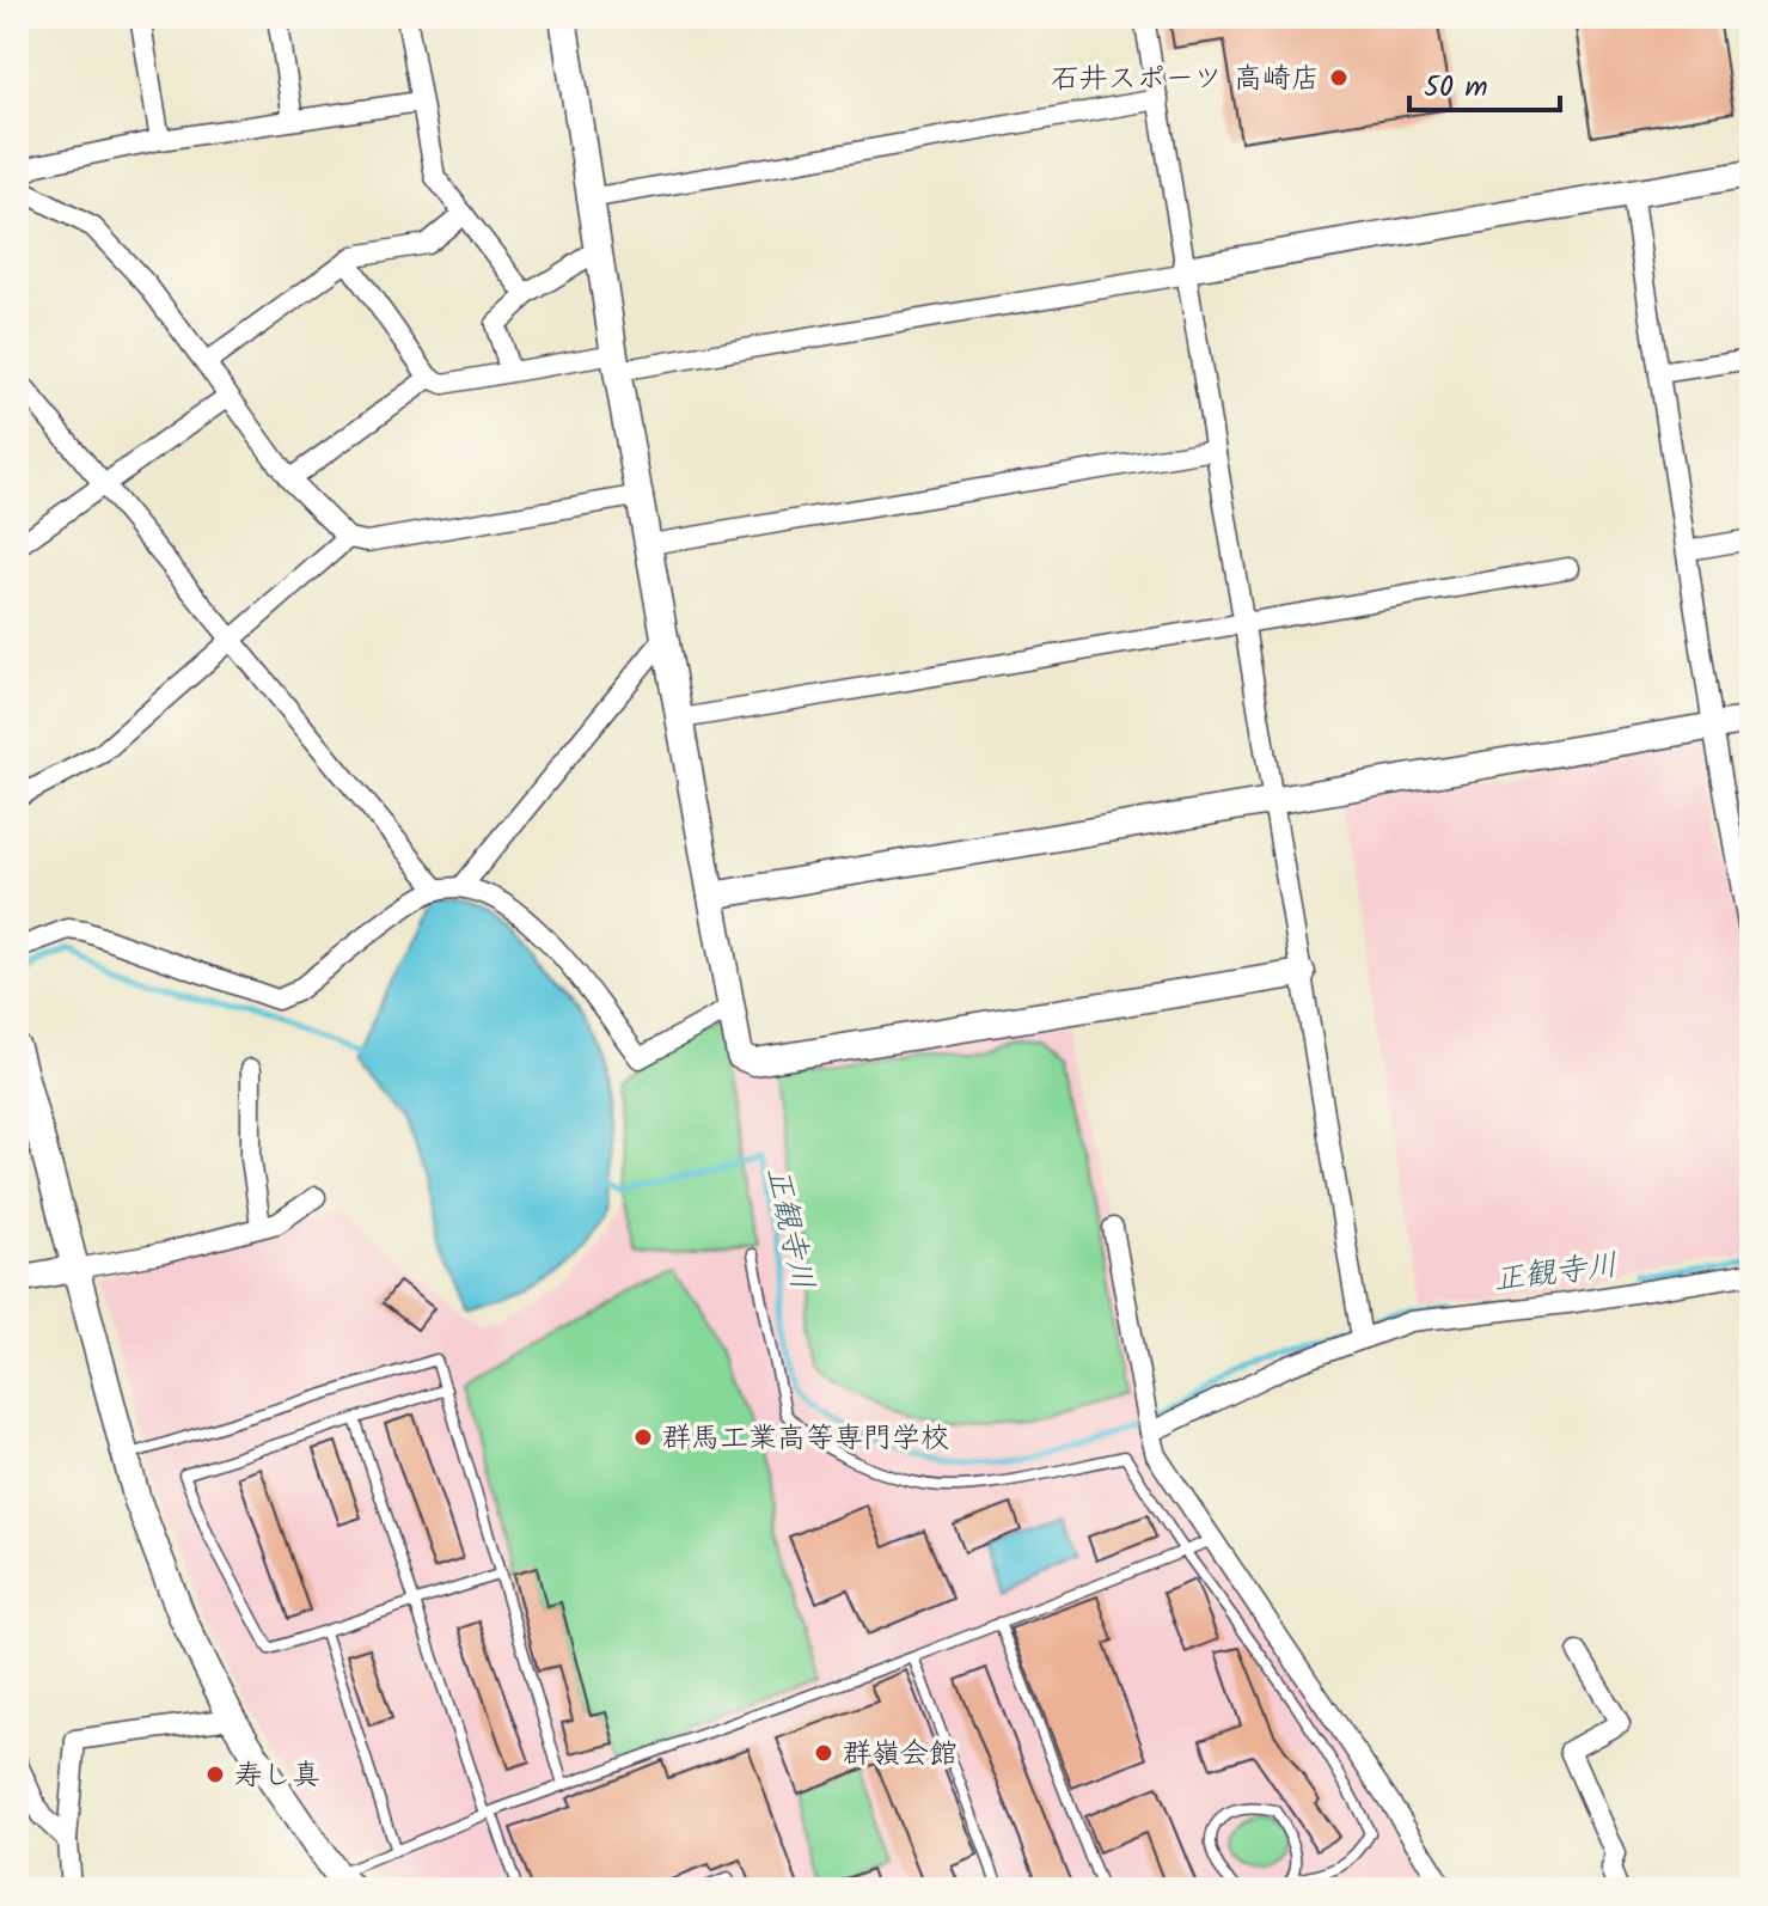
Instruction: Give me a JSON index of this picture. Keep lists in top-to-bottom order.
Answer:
{
  "water": ["正観寺川"],
  "places": [
    "石井スポーツ 高崎店",
    "群馬工業高等専門学校",
    "群嶺会館",
    "寿し真"
  ],
  "scale_bar": "50 m"
}
